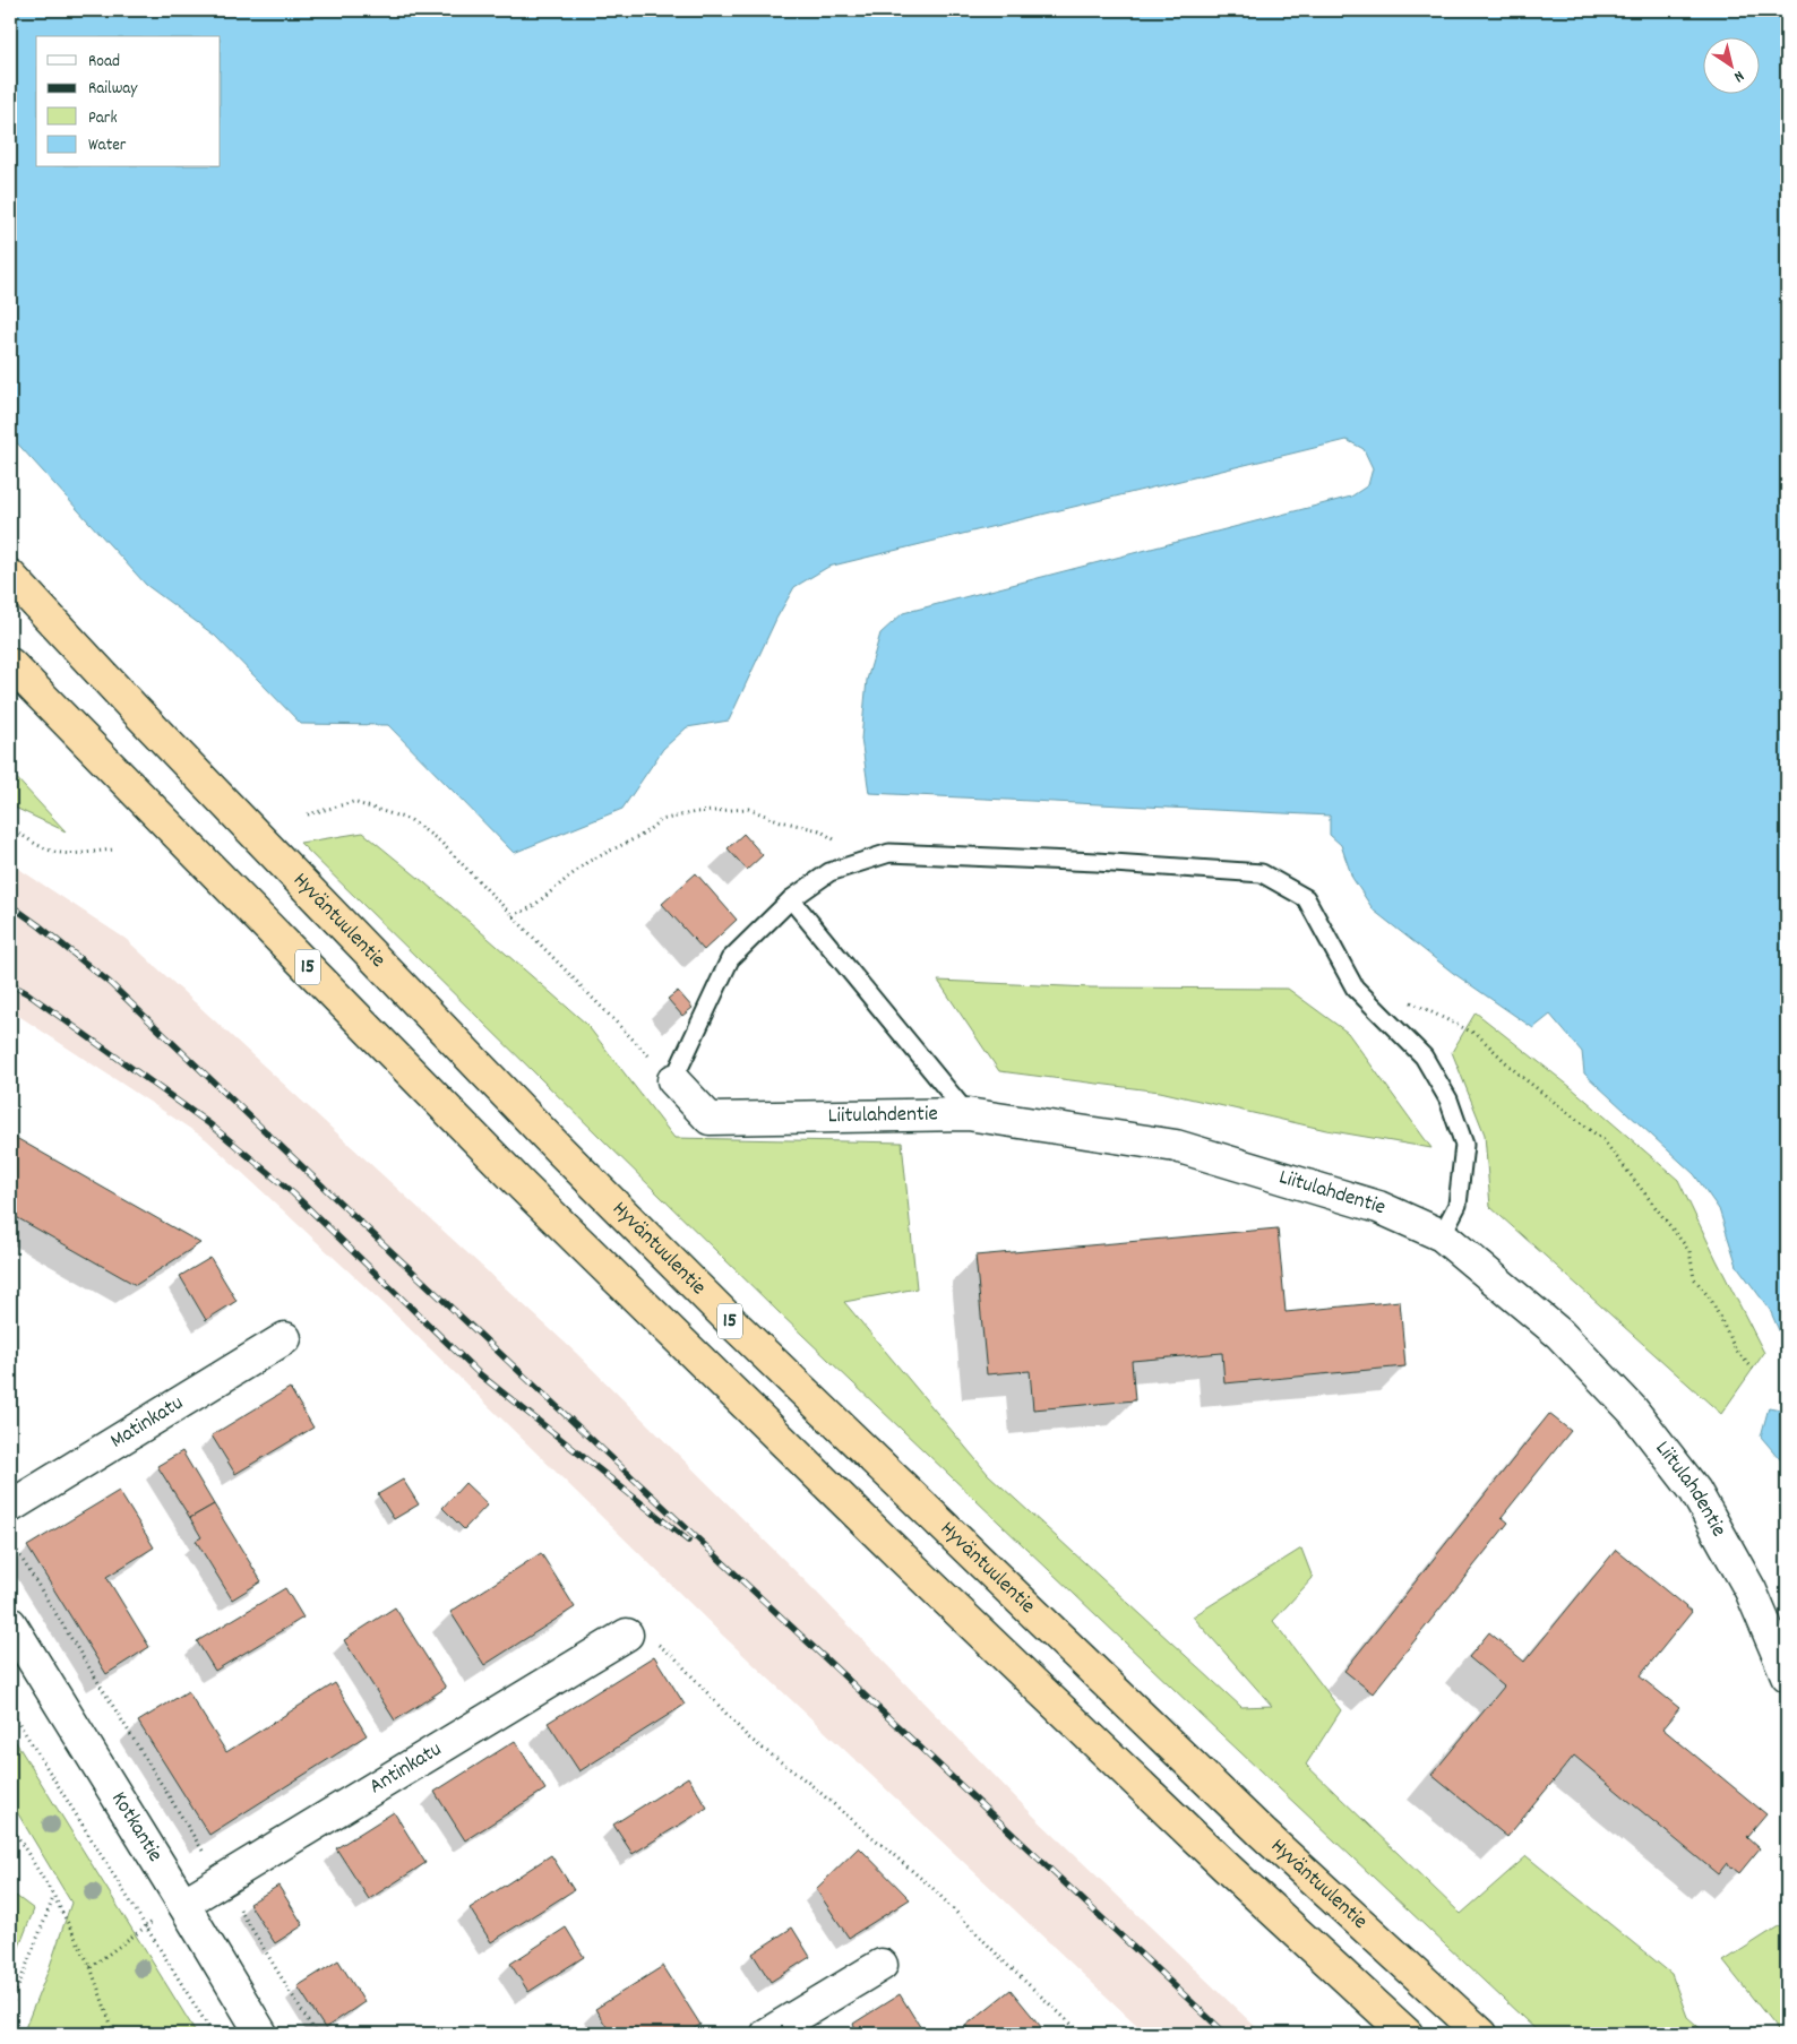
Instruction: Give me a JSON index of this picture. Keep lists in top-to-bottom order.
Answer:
{
  "streets": {
    "highway": ["Hyväntuulentie", "15"],
    "street": [
      "Liitulahdentie",
      "Matinkatu",
      "Antinkatu",
      "Kotkantie"
    ]
  },
  "crossings": [
    ["Antinkatu", "Kotkantie"]
  ],
  "legend": [
    "Road",
    "Railway",
    "Park",
    "Water"
  ],
  "north": "bottom right"
}
